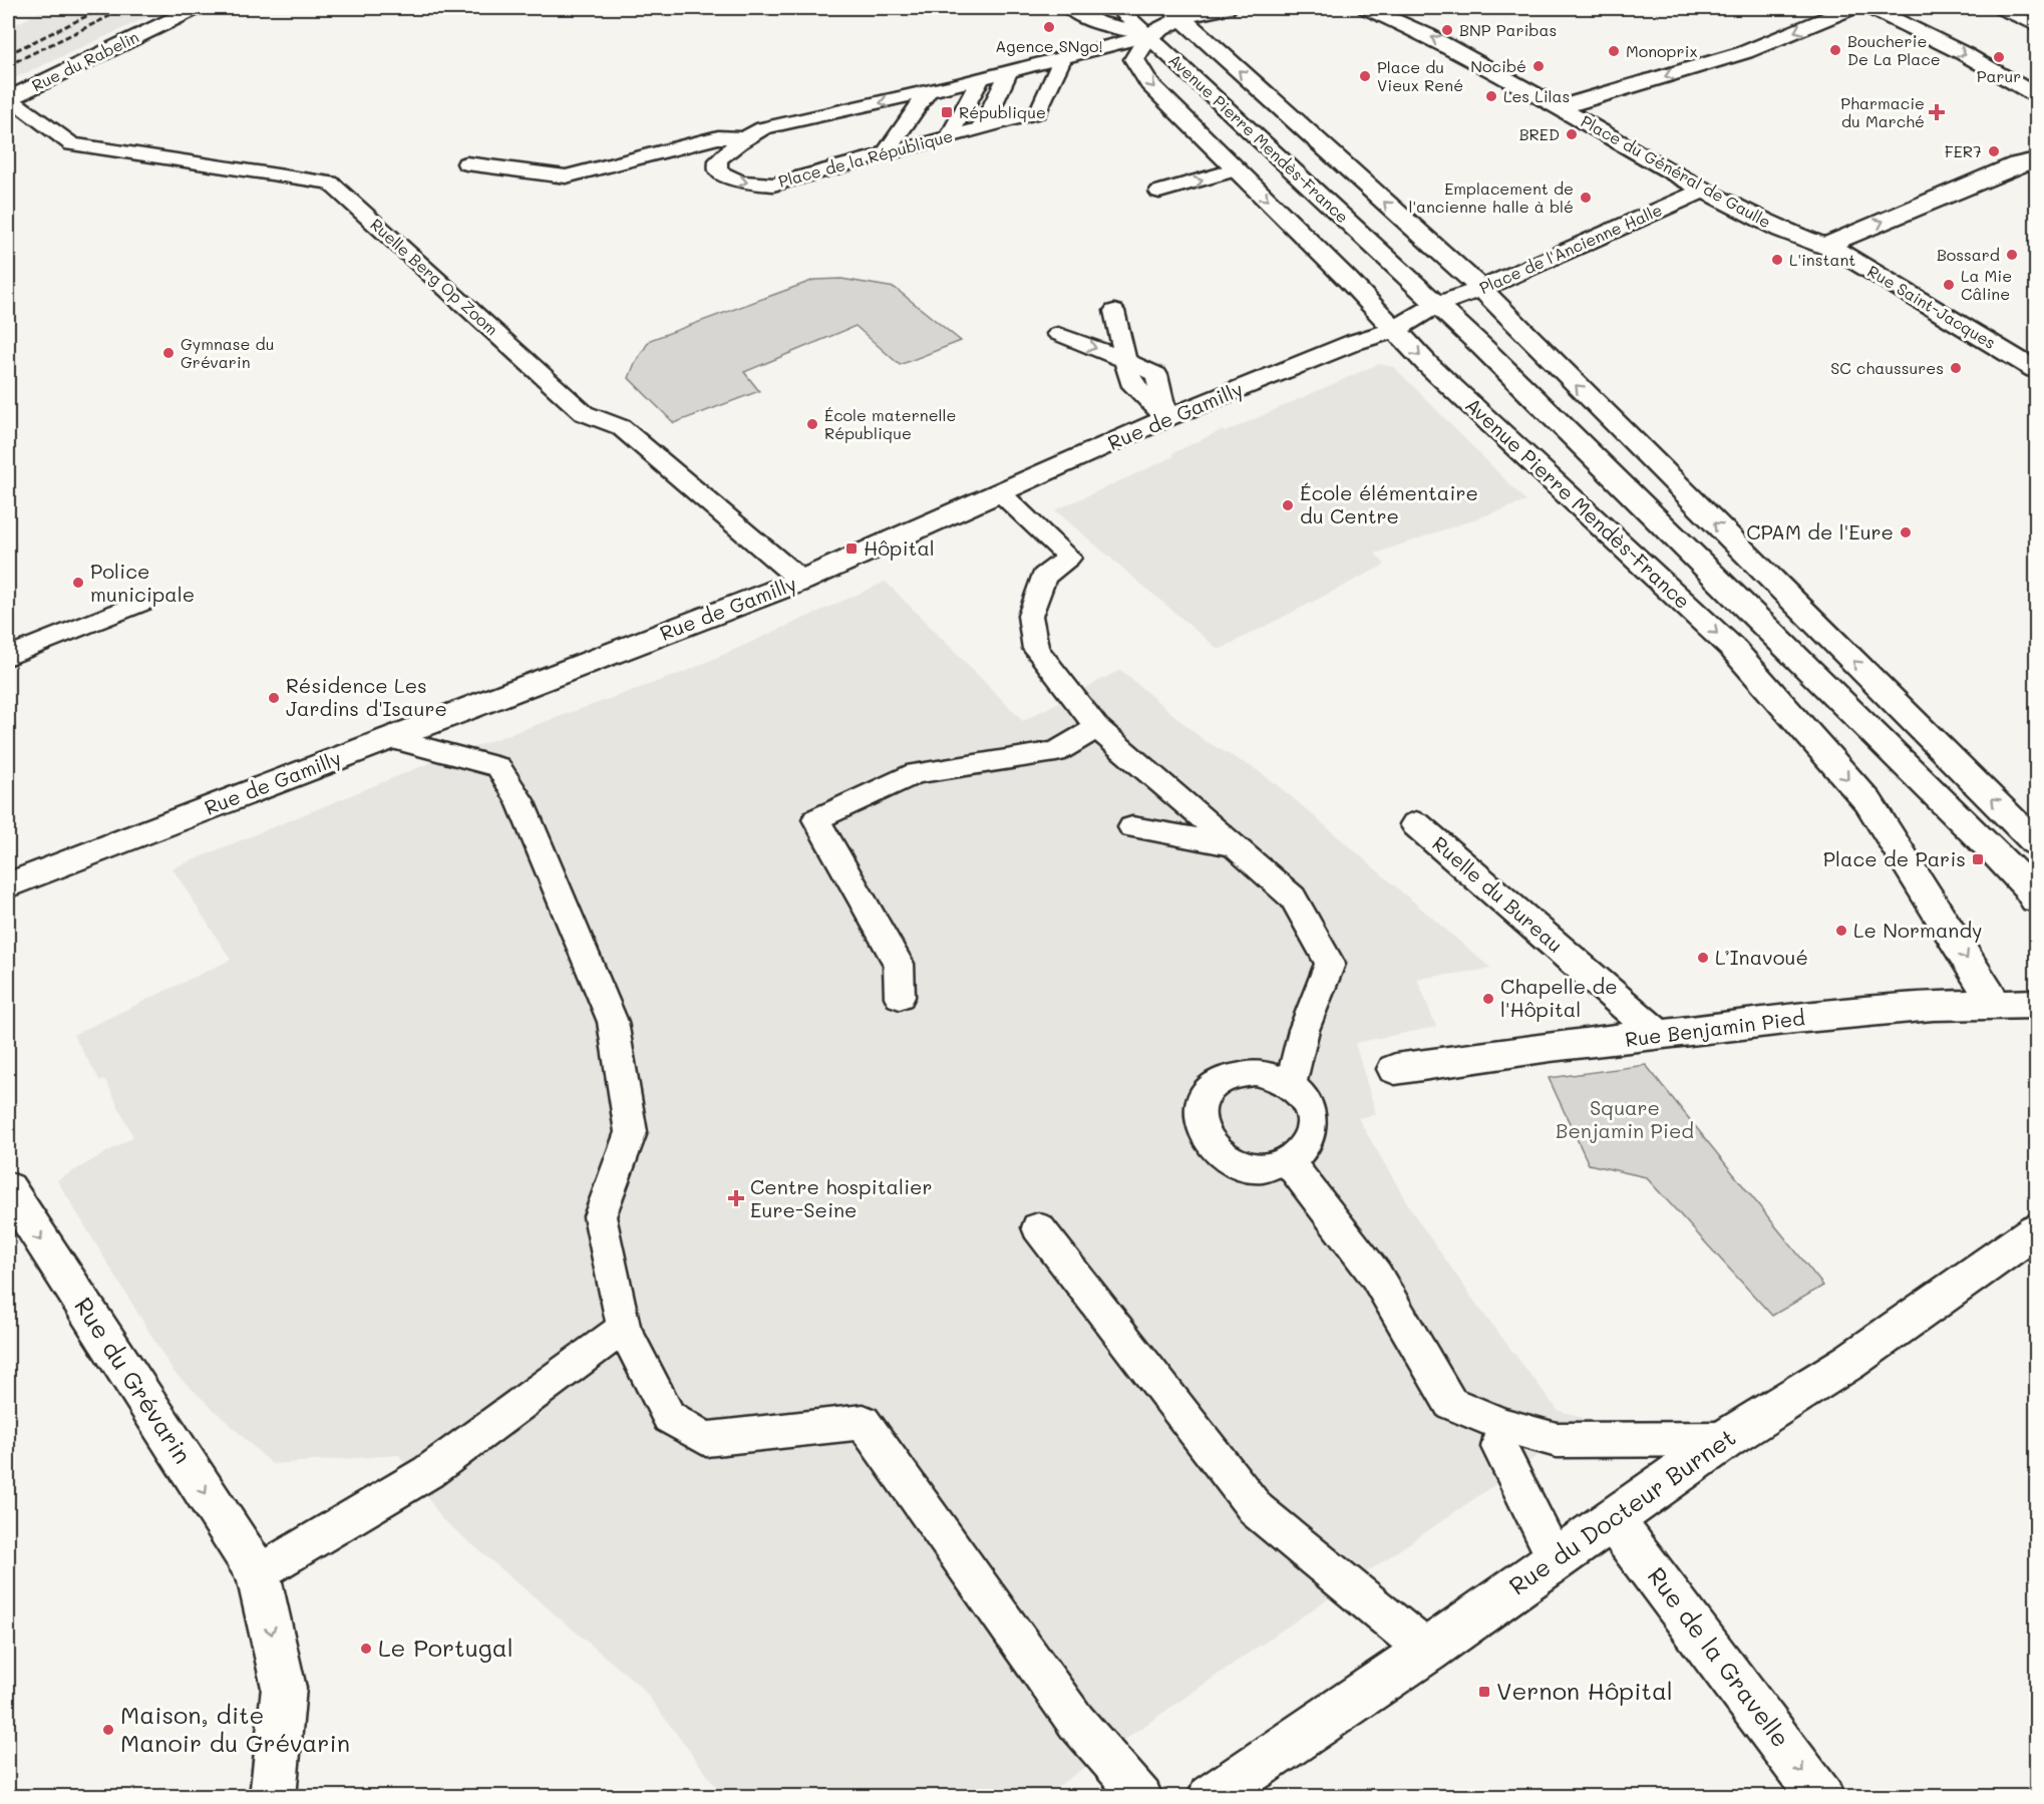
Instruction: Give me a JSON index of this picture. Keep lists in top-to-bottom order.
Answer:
{
  "streets": {
    "street": [
      "Rue du Rabelin",
      "Avenue Pierre Mendès-France",
      "Place du Général de Gaulle",
      "Place de l'Ancienne Halle",
      "Rue Saint-Jacques",
      "Rue de Gamilly",
      "Ruelle du Bureau",
      "Rue Benjamin Pied",
      "Rue du Grévarin",
      "Rue du Docteur Burnet",
      "Rue de la Gravelle"
    ],
    "lane": ["Place de la République", "Ruelle Berg Op Zoom"]
  },
  "crossings": [
    ["Rue du Rabelin", "Ruelle Berg Op Zoom"],
    ["Avenue Pierre Mendès-France", "Place de la République"],
    ["Avenue Pierre Mendès-France", "Place de l'Ancienne Halle"],
    ["Avenue Pierre Mendès-France", "Rue de Gamilly"],
    ["Avenue Pierre Mendès-France", "Rue Benjamin Pied"],
    ["Place du Général de Gaulle", "Place de l'Ancienne Halle"],
    ["Place du Général de Gaulle", "Rue Saint-Jacques"],
    ["Place de l'Ancienne Halle", "Rue de Gamilly"],
    ["Ruelle Berg Op Zoom", "Rue de Gamilly"],
    ["Ruelle du Bureau", "Rue Benjamin Pied"],
    ["Rue du Docteur Burnet", "Rue de la Gravelle"]
  ],
  "one_way": ["Rue du Grévarin", "Rue de la Gravelle"],
  "parks": ["Square Benjamin Pied"],
  "places": {
    "other": [
      "Agence SNgo!",
      "BNP Paribas",
      "Boucherie De La Place",
      "Monoprix",
      "Parur",
      "Nocibé",
      "Place du Vieux René",
      "Les Lilas",
      "BRED",
      "FER7",
      "Emplacement de l'ancienne halle à blé",
      "Bossard",
      "L'instant",
      "La Mie Câline",
      "Gymnase du Grévarin",
      "SC chaussures",
      "École maternelle République",
      "École élémentaire du Centre",
      "CPAM de l'Eure",
      "Police municipale",
      "Résidence Les Jardins d'Isaure",
      "Le Normandy",
      "L’Inavoué",
      "Chapelle de l'Hôpital",
      "Le Portugal",
      "Maison, dite Manoir du Grévarin"
    ],
    "transit": [
      "République",
      "Hôpital",
      "Place de Paris",
      "Vernon Hôpital"
    ],
    "health": ["Pharmacie du Marché", "Centre hospitalier Eure-Seine"]
  }
}
